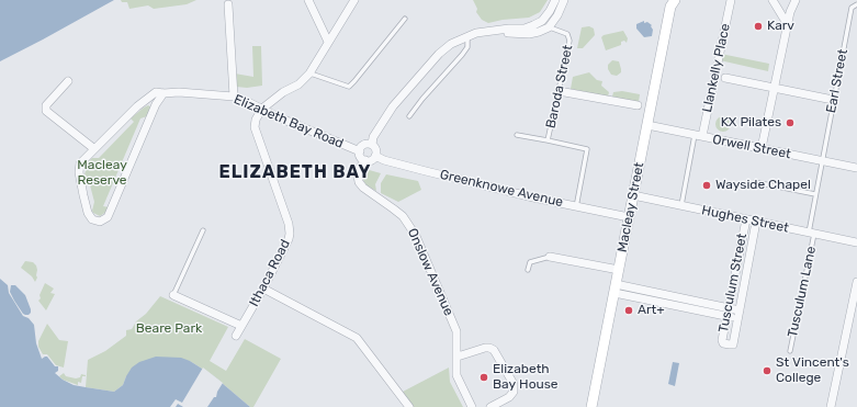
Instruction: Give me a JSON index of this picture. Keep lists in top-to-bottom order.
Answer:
{
  "streets": {
    "street": [
      "Llankelly Place",
      "Elizabeth Bay Road",
      "Orwell Street",
      "Greenknowe Avenue",
      "Macleay Street",
      "Hughes Street",
      "Onslow Avenue",
      "Ithaca Road",
      "Tusculum Street"
    ],
    "lane": ["Earl Street", "Baroda Street", "Tusculum Lane"]
  },
  "crossings": [
    ["Llankelly Place", "Orwell Street"],
    ["Earl Street", "Orwell Street"],
    ["Earl Street", "Tusculum Lane"],
    ["Baroda Street", "Greenknowe Avenue"],
    ["Elizabeth Bay Road", "Greenknowe Avenue"],
    ["Elizabeth Bay Road", "Onslow Avenue"],
    ["Elizabeth Bay Road", "Ithaca Road"],
    ["Orwell Street", "Macleay Street"],
    ["Greenknowe Avenue", "Macleay Street"],
    ["Greenknowe Avenue", "Onslow Avenue"],
    ["Macleay Street", "Hughes Street"],
    ["Hughes Street", "Tusculum Street"],
    ["Hughes Street", "Tusculum Lane"]
  ],
  "districts": ["ELIZABETH BAY"],
  "parks": ["Macleay Reserve", "Beare Park"],
  "places": [
    "Karv",
    "KX Pilates",
    "Wayside Chapel",
    "Art+",
    "St Vincent's College",
    "Elizabeth Bay House"
  ]
}
